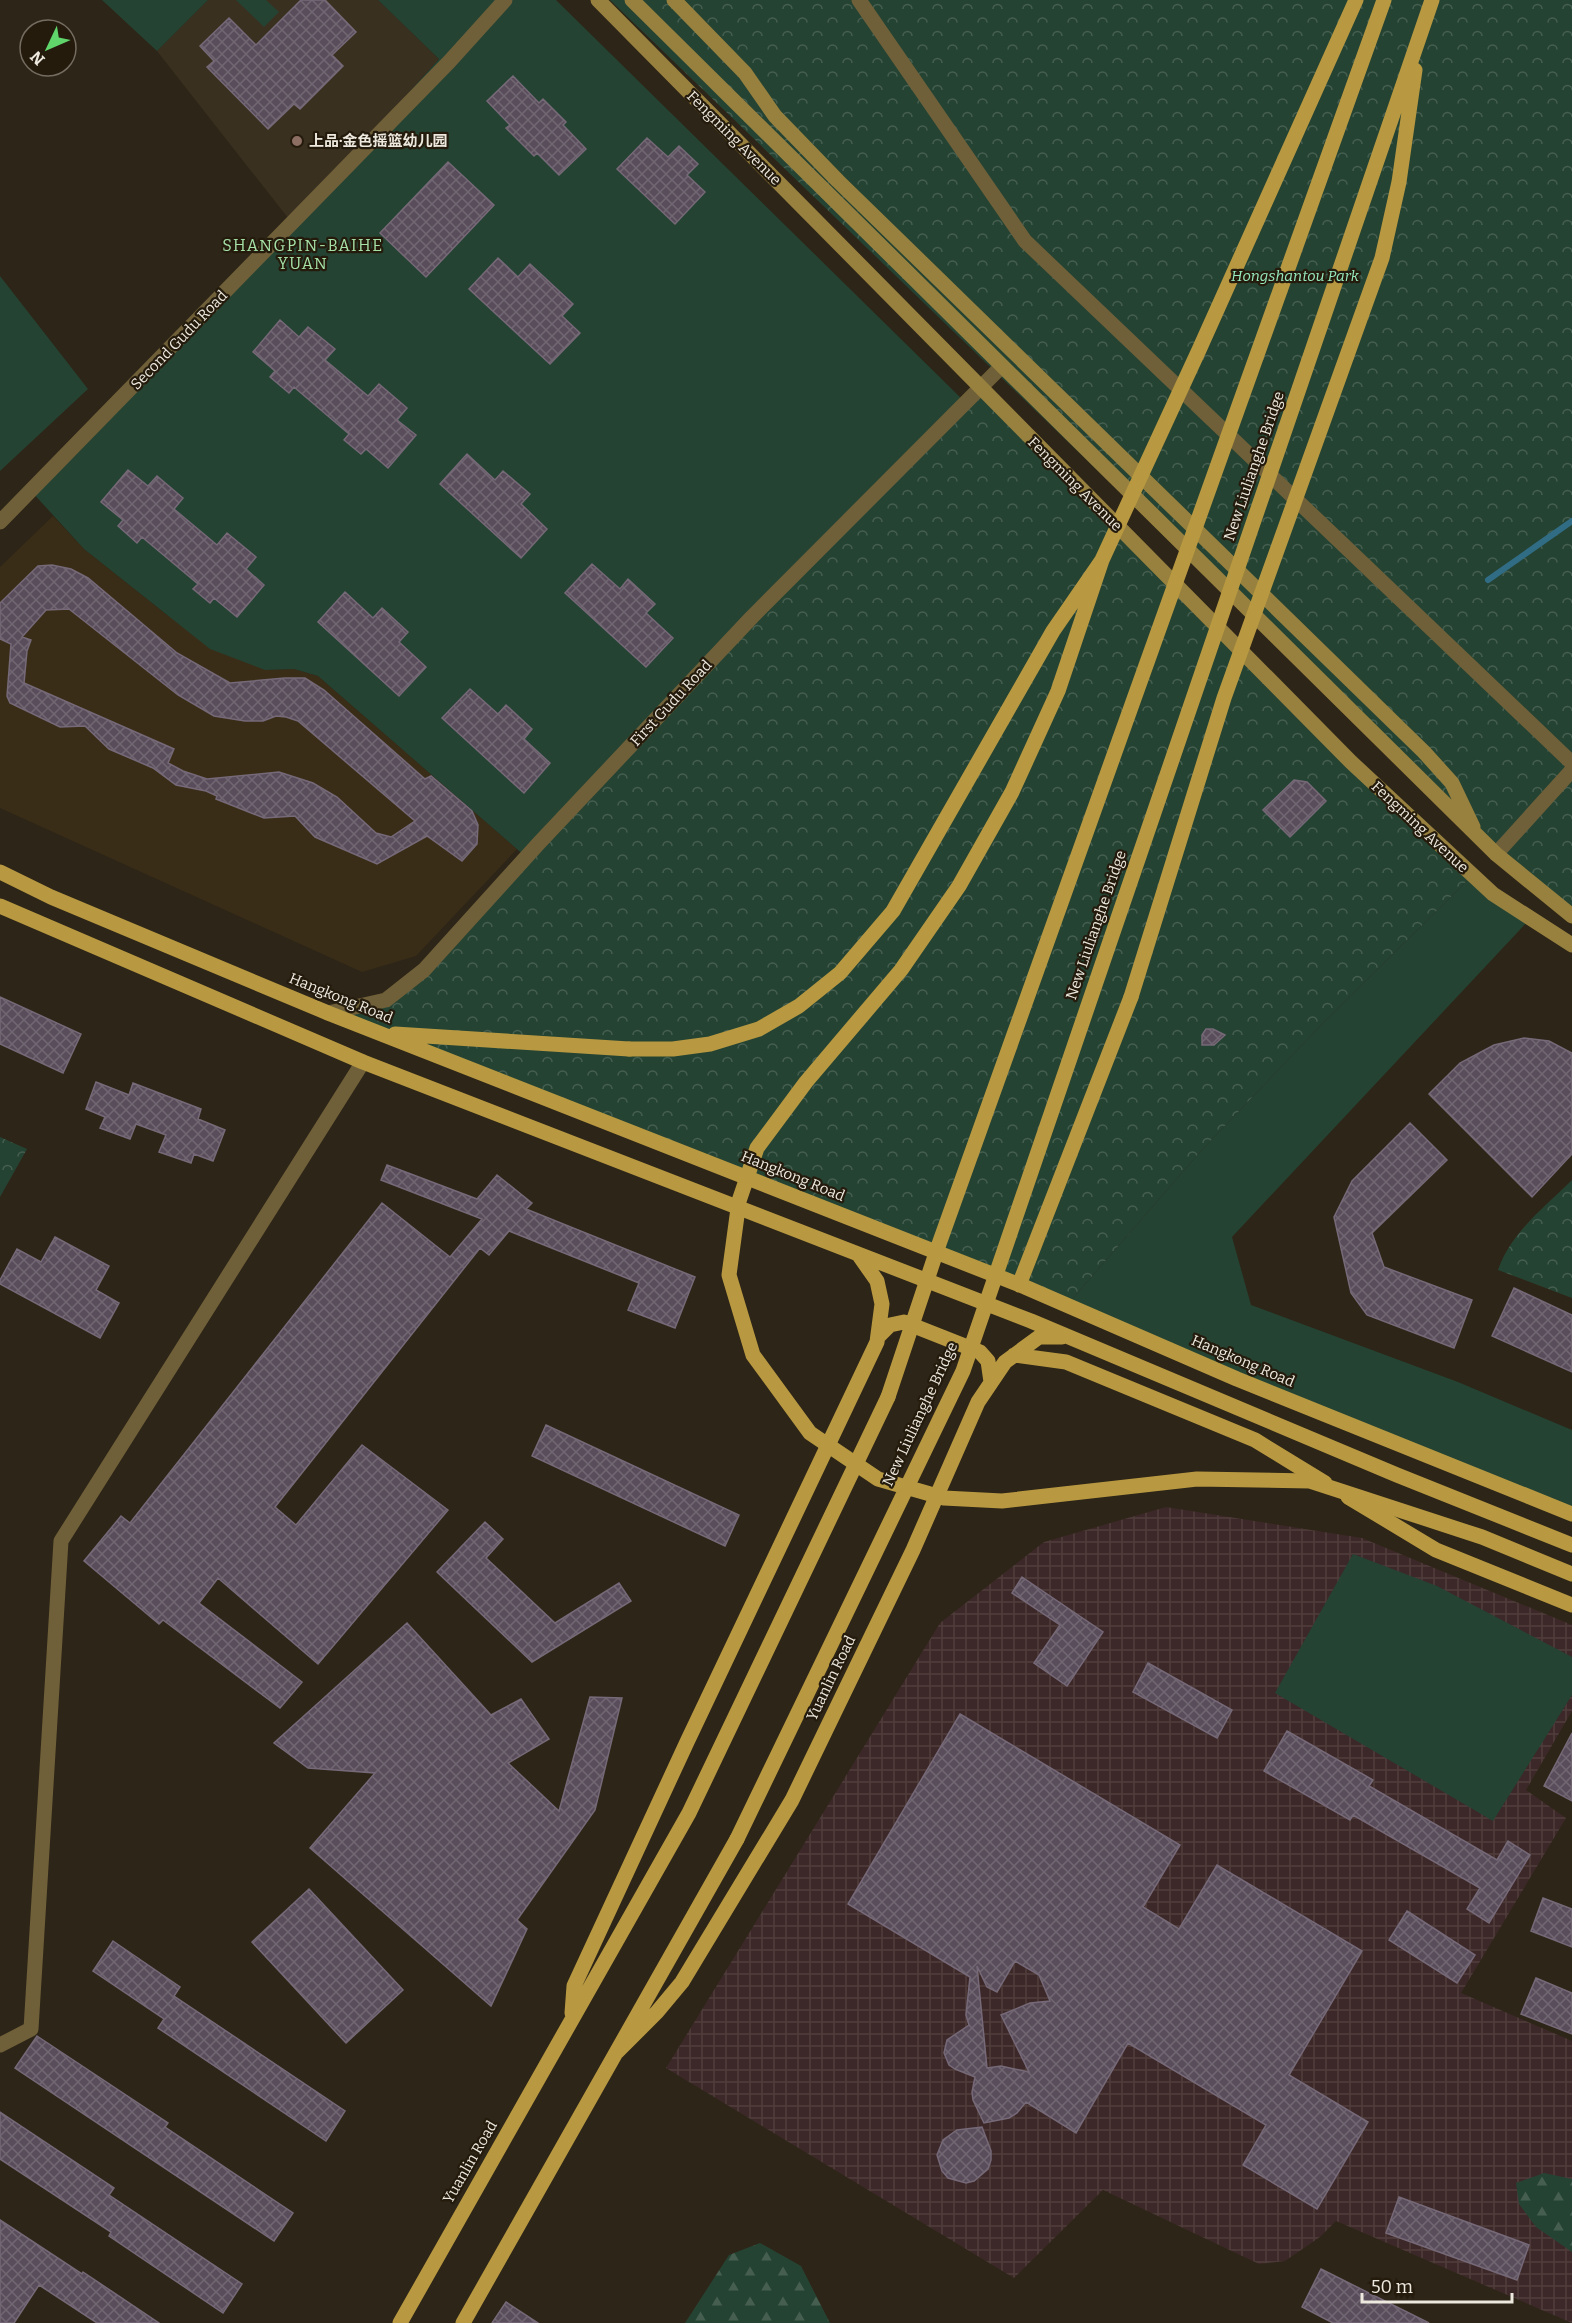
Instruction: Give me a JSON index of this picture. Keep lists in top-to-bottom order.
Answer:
{
  "streets": {
    "main road": [
      "Fengming Avenue",
      "New Liulianghe Bridge",
      "Hangkong Road",
      "Yuanlin Road"
    ],
    "street": ["Second Gudu Road", "First Gudu Road"]
  },
  "crossings": [
    ["Fengming Avenue", "First Gudu Road"],
    ["New Liulianghe Bridge", "Yuanlin Road"],
    ["First Gudu Road", "Hangkong Road"]
  ],
  "districts": ["SHANGPIN-BAIHE YUAN"],
  "parks": ["Hongshantou Park"],
  "places": ["上品·金色摇篮幼儿园"],
  "scale_bar": "50 m",
  "north": "bottom left"
}
